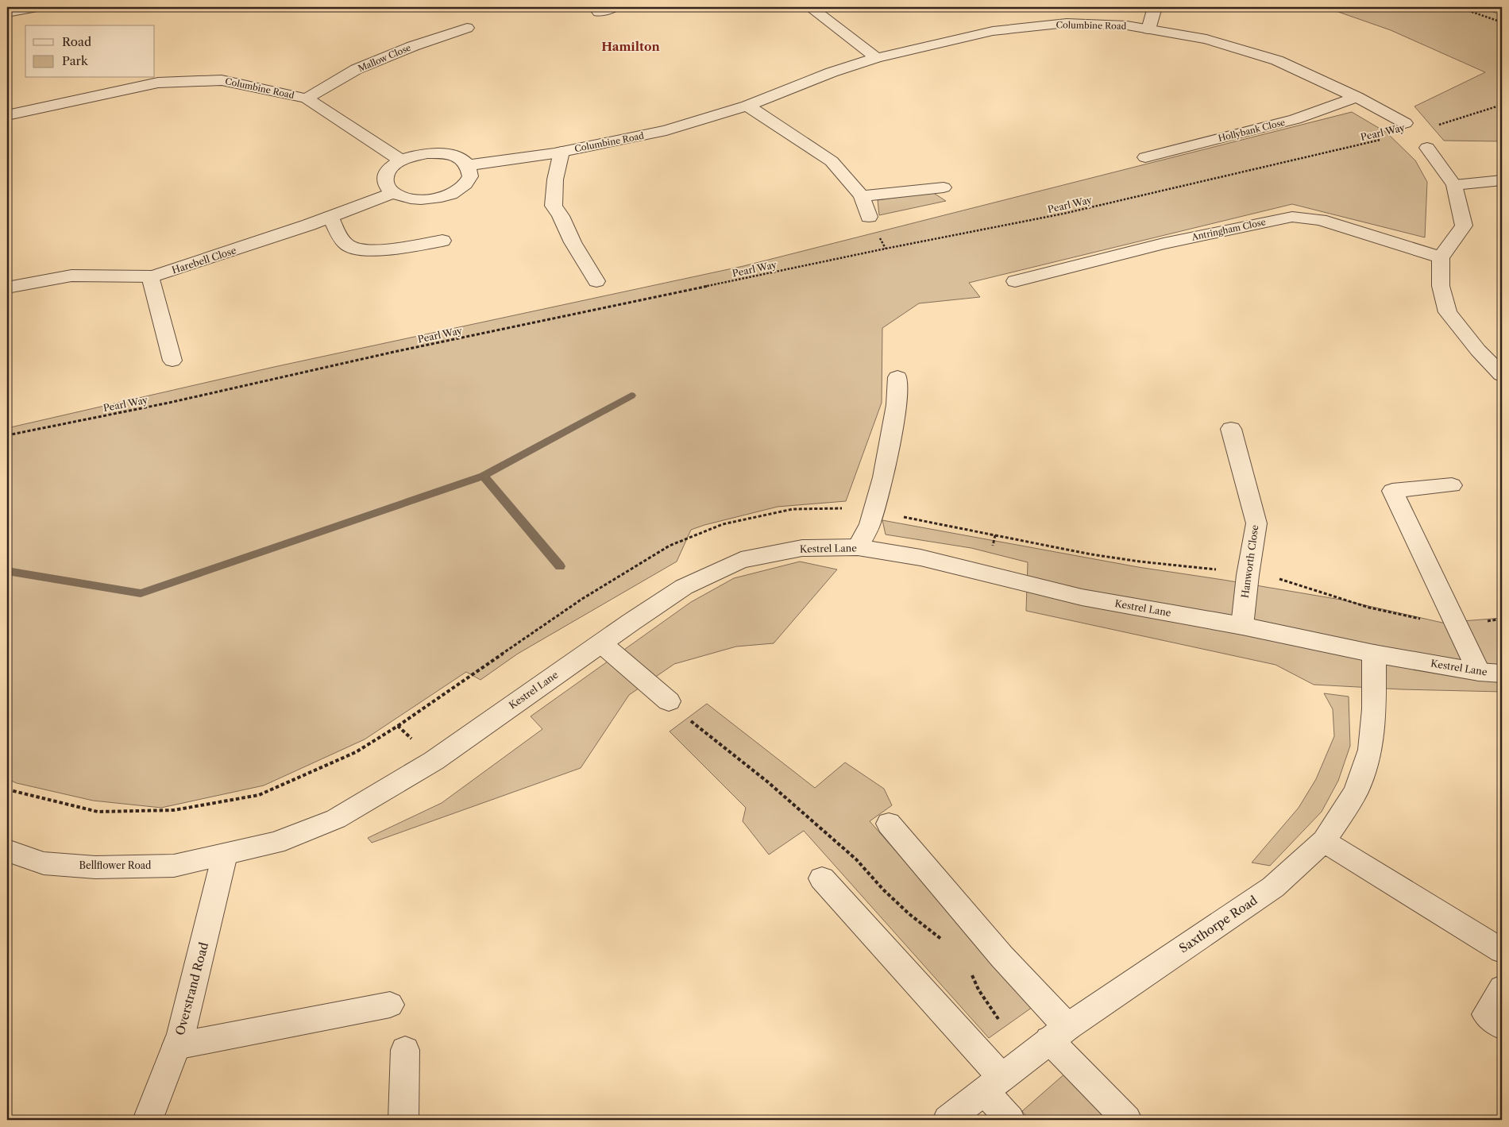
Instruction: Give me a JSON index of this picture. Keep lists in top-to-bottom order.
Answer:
{
  "streets": {
    "street": [
      "Columbine Road",
      "Mallow Close",
      "Hollybank Close",
      "Antringham Close",
      "Harebell Close",
      "Kestrel Lane",
      "Hanworth Close",
      "Bellflower Road",
      "Saxthorpe Road",
      "Overstrand Road"
    ],
    "path": ["Pearl Way"]
  },
  "crossings": [
    ["Columbine Road", "Mallow Close"],
    ["Columbine Road", "Hollybank Close"],
    ["Kestrel Lane", "Hanworth Close"],
    ["Kestrel Lane", "Bellflower Road"],
    ["Kestrel Lane", "Saxthorpe Road"],
    ["Kestrel Lane", "Overstrand Road"],
    ["Bellflower Road", "Overstrand Road"]
  ],
  "districts": ["Hamilton"],
  "legend": ["Road", "Park"]
}
